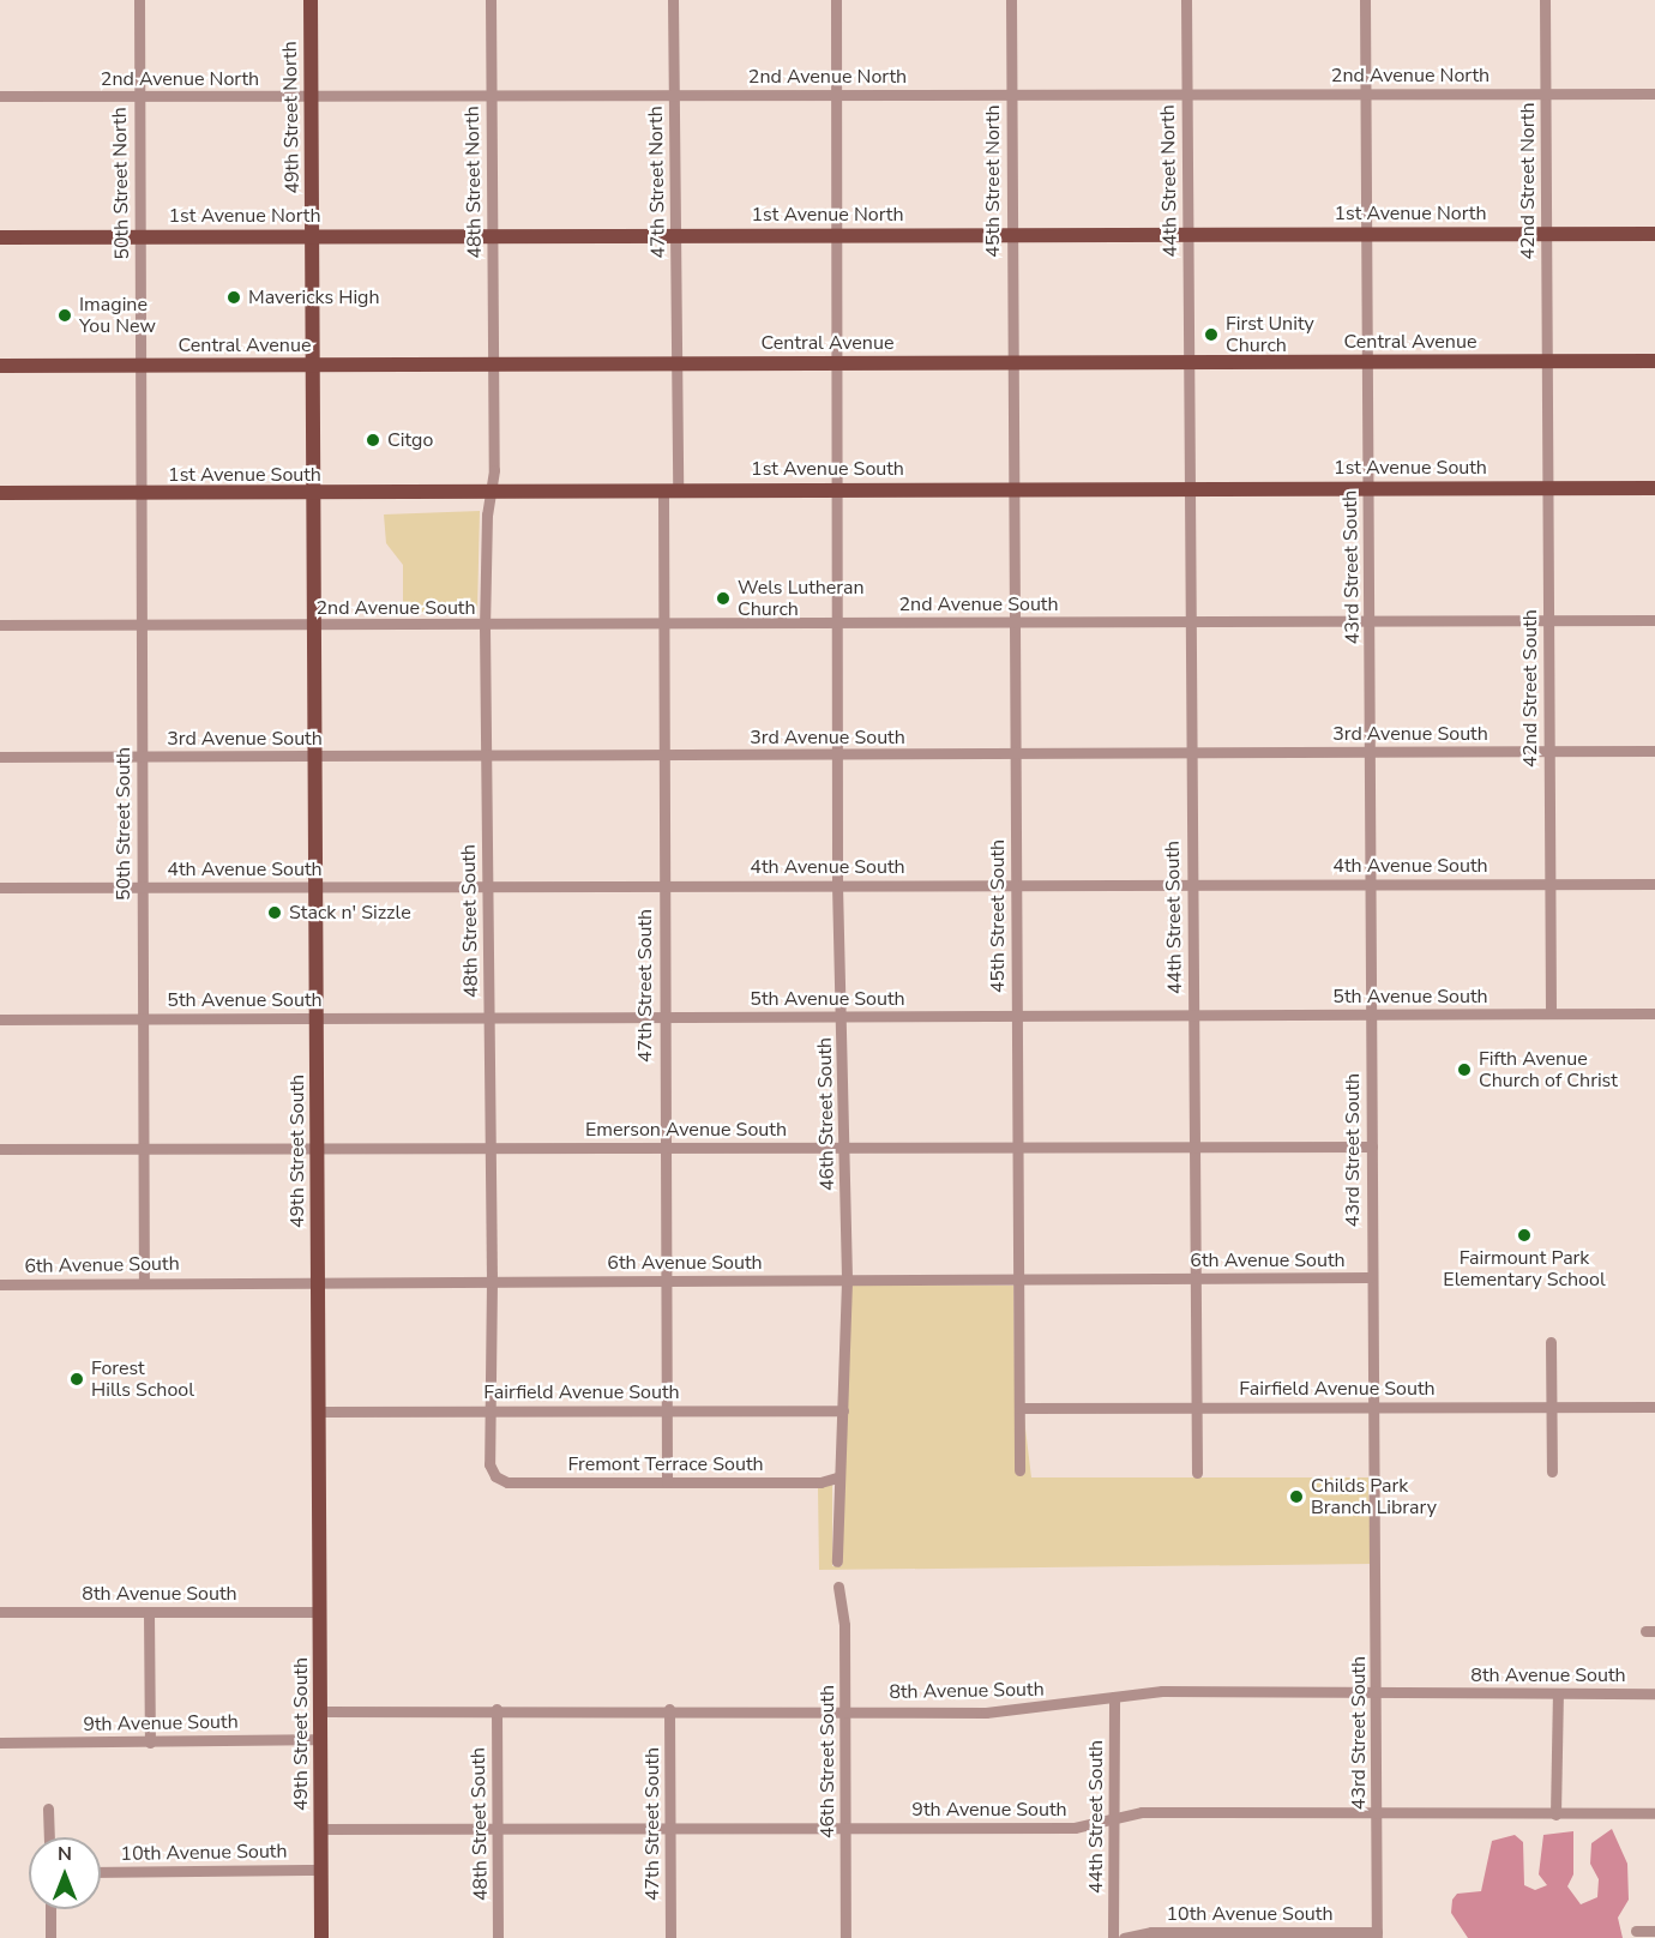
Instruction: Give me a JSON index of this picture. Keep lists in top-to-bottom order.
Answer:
{
  "streets": {
    "main road": [
      "49th Street North",
      "1st Avenue North",
      "Central Avenue",
      "1st Avenue South",
      "49th Street South"
    ],
    "street": [
      "2nd Avenue North",
      "45th Street North",
      "44th Street North",
      "42nd Street North",
      "48th Street North",
      "47th Street North",
      "50th Street North",
      "43rd Street South",
      "2nd Avenue South",
      "42nd Street South",
      "3rd Avenue South",
      "50th Street South",
      "4th Avenue South",
      "45th Street South",
      "44th Street South",
      "48th Street South",
      "47th Street South",
      "5th Avenue South",
      "46th Street South",
      "Emerson Avenue South",
      "6th Avenue South",
      "Fairfield Avenue South",
      "Fremont Terrace South",
      "8th Avenue South",
      "9th Avenue South",
      "10th Avenue South"
    ]
  },
  "crossings": [
    ["2nd Avenue North", "49th Street North"],
    ["2nd Avenue North", "45th Street North"],
    ["2nd Avenue North", "44th Street North"],
    ["2nd Avenue North", "42nd Street North"],
    ["2nd Avenue North", "48th Street North"],
    ["2nd Avenue North", "47th Street North"],
    ["2nd Avenue North", "50th Street North"],
    ["2nd Avenue North", "43rd Street South"],
    ["2nd Avenue North", "46th Street South"],
    ["49th Street North", "1st Avenue North"],
    ["49th Street North", "Central Avenue"],
    ["49th Street North", "49th Street South"],
    ["45th Street North", "1st Avenue North"],
    ["45th Street North", "Central Avenue"],
    ["45th Street North", "45th Street South"],
    ["44th Street North", "1st Avenue North"],
    ["44th Street North", "Central Avenue"],
    ["44th Street North", "44th Street South"],
    ["42nd Street North", "1st Avenue North"],
    ["42nd Street North", "Central Avenue"],
    ["42nd Street North", "42nd Street South"],
    ["48th Street North", "1st Avenue North"],
    ["48th Street North", "Central Avenue"],
    ["48th Street North", "48th Street South"],
    ["47th Street North", "1st Avenue North"],
    ["47th Street North", "Central Avenue"],
    ["47th Street North", "47th Street South"],
    ["50th Street North", "1st Avenue North"],
    ["50th Street North", "Central Avenue"],
    ["50th Street North", "50th Street South"],
    ["1st Avenue North", "43rd Street South"],
    ["1st Avenue North", "46th Street South"],
    ["Central Avenue", "43rd Street South"],
    ["Central Avenue", "42nd Street South"],
    ["Central Avenue", "50th Street South"],
    ["Central Avenue", "45th Street South"],
    ["Central Avenue", "44th Street South"],
    ["Central Avenue", "48th Street South"],
    ["Central Avenue", "47th Street South"],
    ["Central Avenue", "46th Street South"],
    ["Central Avenue", "49th Street South"],
    ["1st Avenue South", "43rd Street South"],
    ["1st Avenue South", "42nd Street South"],
    ["1st Avenue South", "50th Street South"],
    ["1st Avenue South", "45th Street South"],
    ["1st Avenue South", "44th Street South"],
    ["1st Avenue South", "48th Street South"],
    ["1st Avenue South", "47th Street South"],
    ["1st Avenue South", "46th Street South"],
    ["1st Avenue South", "49th Street South"],
    ["43rd Street South", "2nd Avenue South"],
    ["43rd Street South", "3rd Avenue South"],
    ["43rd Street South", "4th Avenue South"],
    ["43rd Street South", "5th Avenue South"],
    ["43rd Street South", "Emerson Avenue South"],
    ["43rd Street South", "6th Avenue South"],
    ["43rd Street South", "Fairfield Avenue South"],
    ["43rd Street South", "8th Avenue South"],
    ["43rd Street South", "9th Avenue South"],
    ["43rd Street South", "10th Avenue South"],
    ["2nd Avenue South", "42nd Street South"],
    ["2nd Avenue South", "50th Street South"],
    ["2nd Avenue South", "45th Street South"],
    ["2nd Avenue South", "44th Street South"],
    ["2nd Avenue South", "48th Street South"],
    ["2nd Avenue South", "47th Street South"],
    ["2nd Avenue South", "46th Street South"],
    ["2nd Avenue South", "49th Street South"],
    ["42nd Street South", "3rd Avenue South"],
    ["42nd Street South", "4th Avenue South"],
    ["42nd Street South", "5th Avenue South"],
    ["3rd Avenue South", "50th Street South"],
    ["3rd Avenue South", "45th Street South"],
    ["3rd Avenue South", "44th Street South"],
    ["3rd Avenue South", "48th Street South"],
    ["3rd Avenue South", "47th Street South"],
    ["3rd Avenue South", "46th Street South"],
    ["3rd Avenue South", "49th Street South"],
    ["50th Street South", "4th Avenue South"],
    ["50th Street South", "5th Avenue South"],
    ["50th Street South", "Emerson Avenue South"],
    ["50th Street South", "6th Avenue South"],
    ["4th Avenue South", "45th Street South"],
    ["4th Avenue South", "44th Street South"],
    ["4th Avenue South", "48th Street South"],
    ["4th Avenue South", "47th Street South"],
    ["4th Avenue South", "46th Street South"],
    ["4th Avenue South", "49th Street South"],
    ["45th Street South", "5th Avenue South"],
    ["45th Street South", "Emerson Avenue South"],
    ["45th Street South", "6th Avenue South"],
    ["45th Street South", "Fairfield Avenue South"],
    ["44th Street South", "5th Avenue South"],
    ["44th Street South", "Emerson Avenue South"],
    ["44th Street South", "6th Avenue South"],
    ["44th Street South", "Fairfield Avenue South"],
    ["44th Street South", "8th Avenue South"],
    ["44th Street South", "9th Avenue South"],
    ["48th Street South", "5th Avenue South"],
    ["48th Street South", "Emerson Avenue South"],
    ["48th Street South", "6th Avenue South"],
    ["48th Street South", "Fairfield Avenue South"],
    ["48th Street South", "Fremont Terrace South"],
    ["48th Street South", "8th Avenue South"],
    ["48th Street South", "9th Avenue South"],
    ["47th Street South", "5th Avenue South"],
    ["47th Street South", "Emerson Avenue South"],
    ["47th Street South", "6th Avenue South"],
    ["47th Street South", "Fairfield Avenue South"],
    ["47th Street South", "Fremont Terrace South"],
    ["47th Street South", "8th Avenue South"],
    ["47th Street South", "9th Avenue South"],
    ["5th Avenue South", "46th Street South"],
    ["5th Avenue South", "49th Street South"],
    ["46th Street South", "Emerson Avenue South"],
    ["46th Street South", "6th Avenue South"],
    ["46th Street South", "Fairfield Avenue South"],
    ["46th Street South", "Fremont Terrace South"],
    ["46th Street South", "8th Avenue South"],
    ["46th Street South", "9th Avenue South"],
    ["Emerson Avenue South", "49th Street South"],
    ["49th Street South", "6th Avenue South"],
    ["49th Street South", "Fairfield Avenue South"],
    ["49th Street South", "8th Avenue South"],
    ["49th Street South", "9th Avenue South"],
    ["49th Street South", "10th Avenue South"]
  ],
  "places": [
    "Mavericks High",
    "Imagine You New",
    "First Unity Church",
    "Citgo",
    "Wels Lutheran Church",
    "Stack n' Sizzle",
    "Fifth Avenue Church of Christ",
    "Fairmount Park Elementary School",
    "Forest Hills School",
    "Childs Park Branch Library"
  ],
  "north": "top"
}
